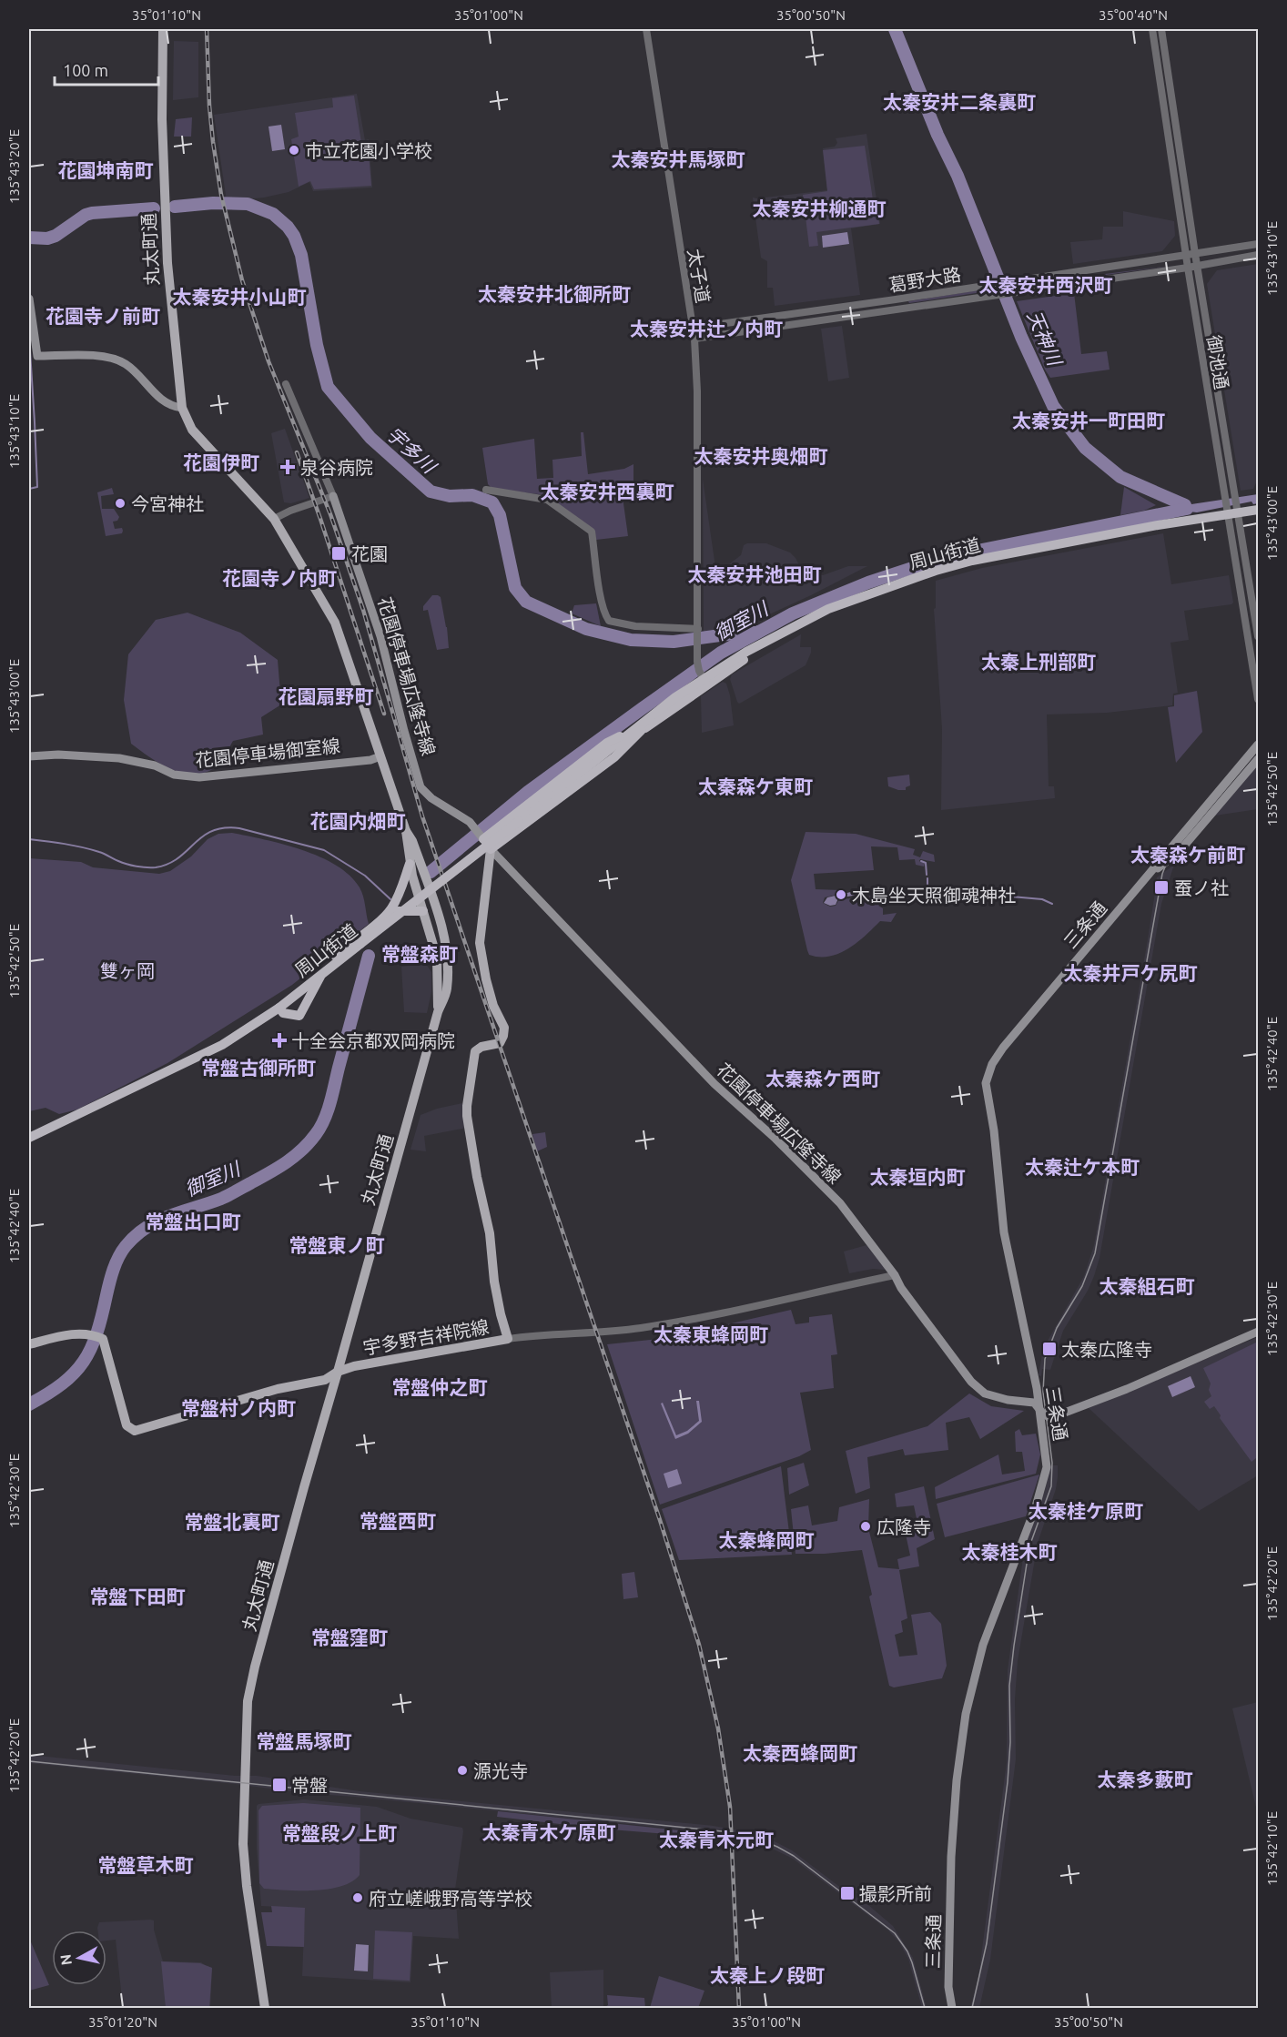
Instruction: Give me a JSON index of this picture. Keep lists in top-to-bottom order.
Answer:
{
  "streets": {
    "highway": ["周山街道"],
    "main road": [
      "丸太町通",
      "花園停車場広隆寺線",
      "花園停車場御室線",
      "三条通",
      "宇多野吉祥院線"
    ],
    "street": ["太子道", "葛野大路", "御池通"]
  },
  "crossings": [
    ["丸太町通", "花園停車場御室線"],
    ["丸太町通", "宇多野吉祥院線"],
    ["太子道", "葛野大路"],
    ["太子道", "周山街道"],
    ["葛野大路", "御池通"],
    ["御池通", "周山街道"],
    ["花園停車場広隆寺線", "三条通"],
    ["花園停車場広隆寺線", "宇多野吉祥院線"]
  ],
  "districts": [
    "太秦安井二条裏町",
    "太秦安井馬塚町",
    "花園坤南町",
    "太秦安井柳通町",
    "太秦安井西沢町",
    "太秦安井北御所町",
    "太秦安井小山町",
    "花園寺ノ前町",
    "太秦安井辻ノ内町",
    "太秦安井一町田町",
    "太秦安井奥畑町",
    "花園伊町",
    "太秦安井西裏町",
    "太秦安井池田町",
    "花園寺ノ内町",
    "太秦上刑部町",
    "花園扇野町",
    "太秦森ケ東町",
    "花園内畑町",
    "太秦森ケ前町",
    "常盤森町",
    "太秦井戸ケ尻町",
    "常盤古御所町",
    "太秦森ケ西町",
    "太秦辻ケ本町",
    "太秦垣内町",
    "常盤出口町",
    "常盤東ノ町",
    "太秦組石町",
    "太秦東蜂岡町",
    "常盤仲之町",
    "常盤村ノ内町",
    "太秦桂ケ原町",
    "常盤西町",
    "常盤北裏町",
    "太秦蜂岡町",
    "太秦桂木町",
    "常盤下田町",
    "常盤窪町",
    "常盤馬塚町",
    "太秦西蜂岡町",
    "太秦多藪町",
    "太秦青木ケ原町",
    "常盤段ノ上町",
    "太秦青木元町",
    "常盤草木町",
    "太秦上ノ段町"
  ],
  "water": ["天神川", "宇多川", "御室川"],
  "parks": ["雙ヶ岡"],
  "places": {
    "other": [
      "市立花園小学校",
      "今宮神社",
      "木島坐天照御魂神社",
      "広隆寺",
      "源光寺",
      "府立嵯峨野高等学校"
    ],
    "health": ["泉谷病院", "十全会京都双岡病院"],
    "transit": [
      "花園",
      "蚕ノ社",
      "太秦広隆寺",
      "常盤",
      "撮影所前"
    ]
  },
  "scale_bar": "100 m",
  "north": "left",
  "coordinates": [
    "35°01'10\"N",
    "35°01'00\"N",
    "35°00'50\"N",
    "35°00'40\"N",
    "135°43'20\"E",
    "135°43'10\"E",
    "135°43'00\"E",
    "135°42'50\"E",
    "135°42'40\"E",
    "135°42'30\"E",
    "135°42'20\"E",
    "135°42'10\"E",
    "35°01'20\"N"
  ]
}
